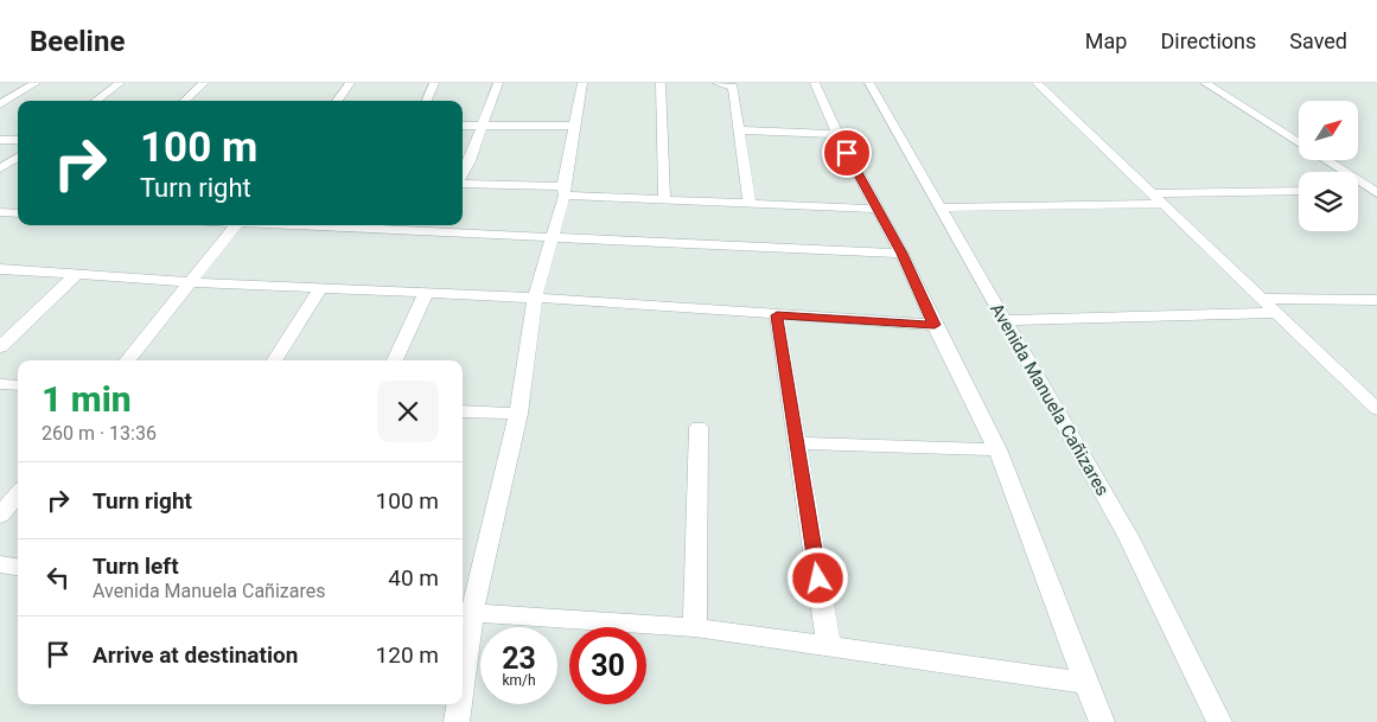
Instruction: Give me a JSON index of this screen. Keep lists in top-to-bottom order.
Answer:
{
  "streets": {
    "street": ["Avenida Manuela Cañizares"]
  },
  "north": "top right",
  "page": {
    "header": "Beeline",
    "nav": ["Map", "Directions", "Saved"],
    "turn": ["100 m", "Turn right"],
    "heading": ["1 min", "260 m · 13:36"],
    "list": [
      {
        "name": "Turn right",
        "value": "100 m"
      },
      {
        "name": "Turn left",
        "note": "Avenida Manuela Cañizares",
        "value": "40 m"
      },
      {
        "name": "Arrive at destination",
        "value": "120 m"
      }
    ],
    "speed": "23 km/h",
    "limit": "30"
  }
}
